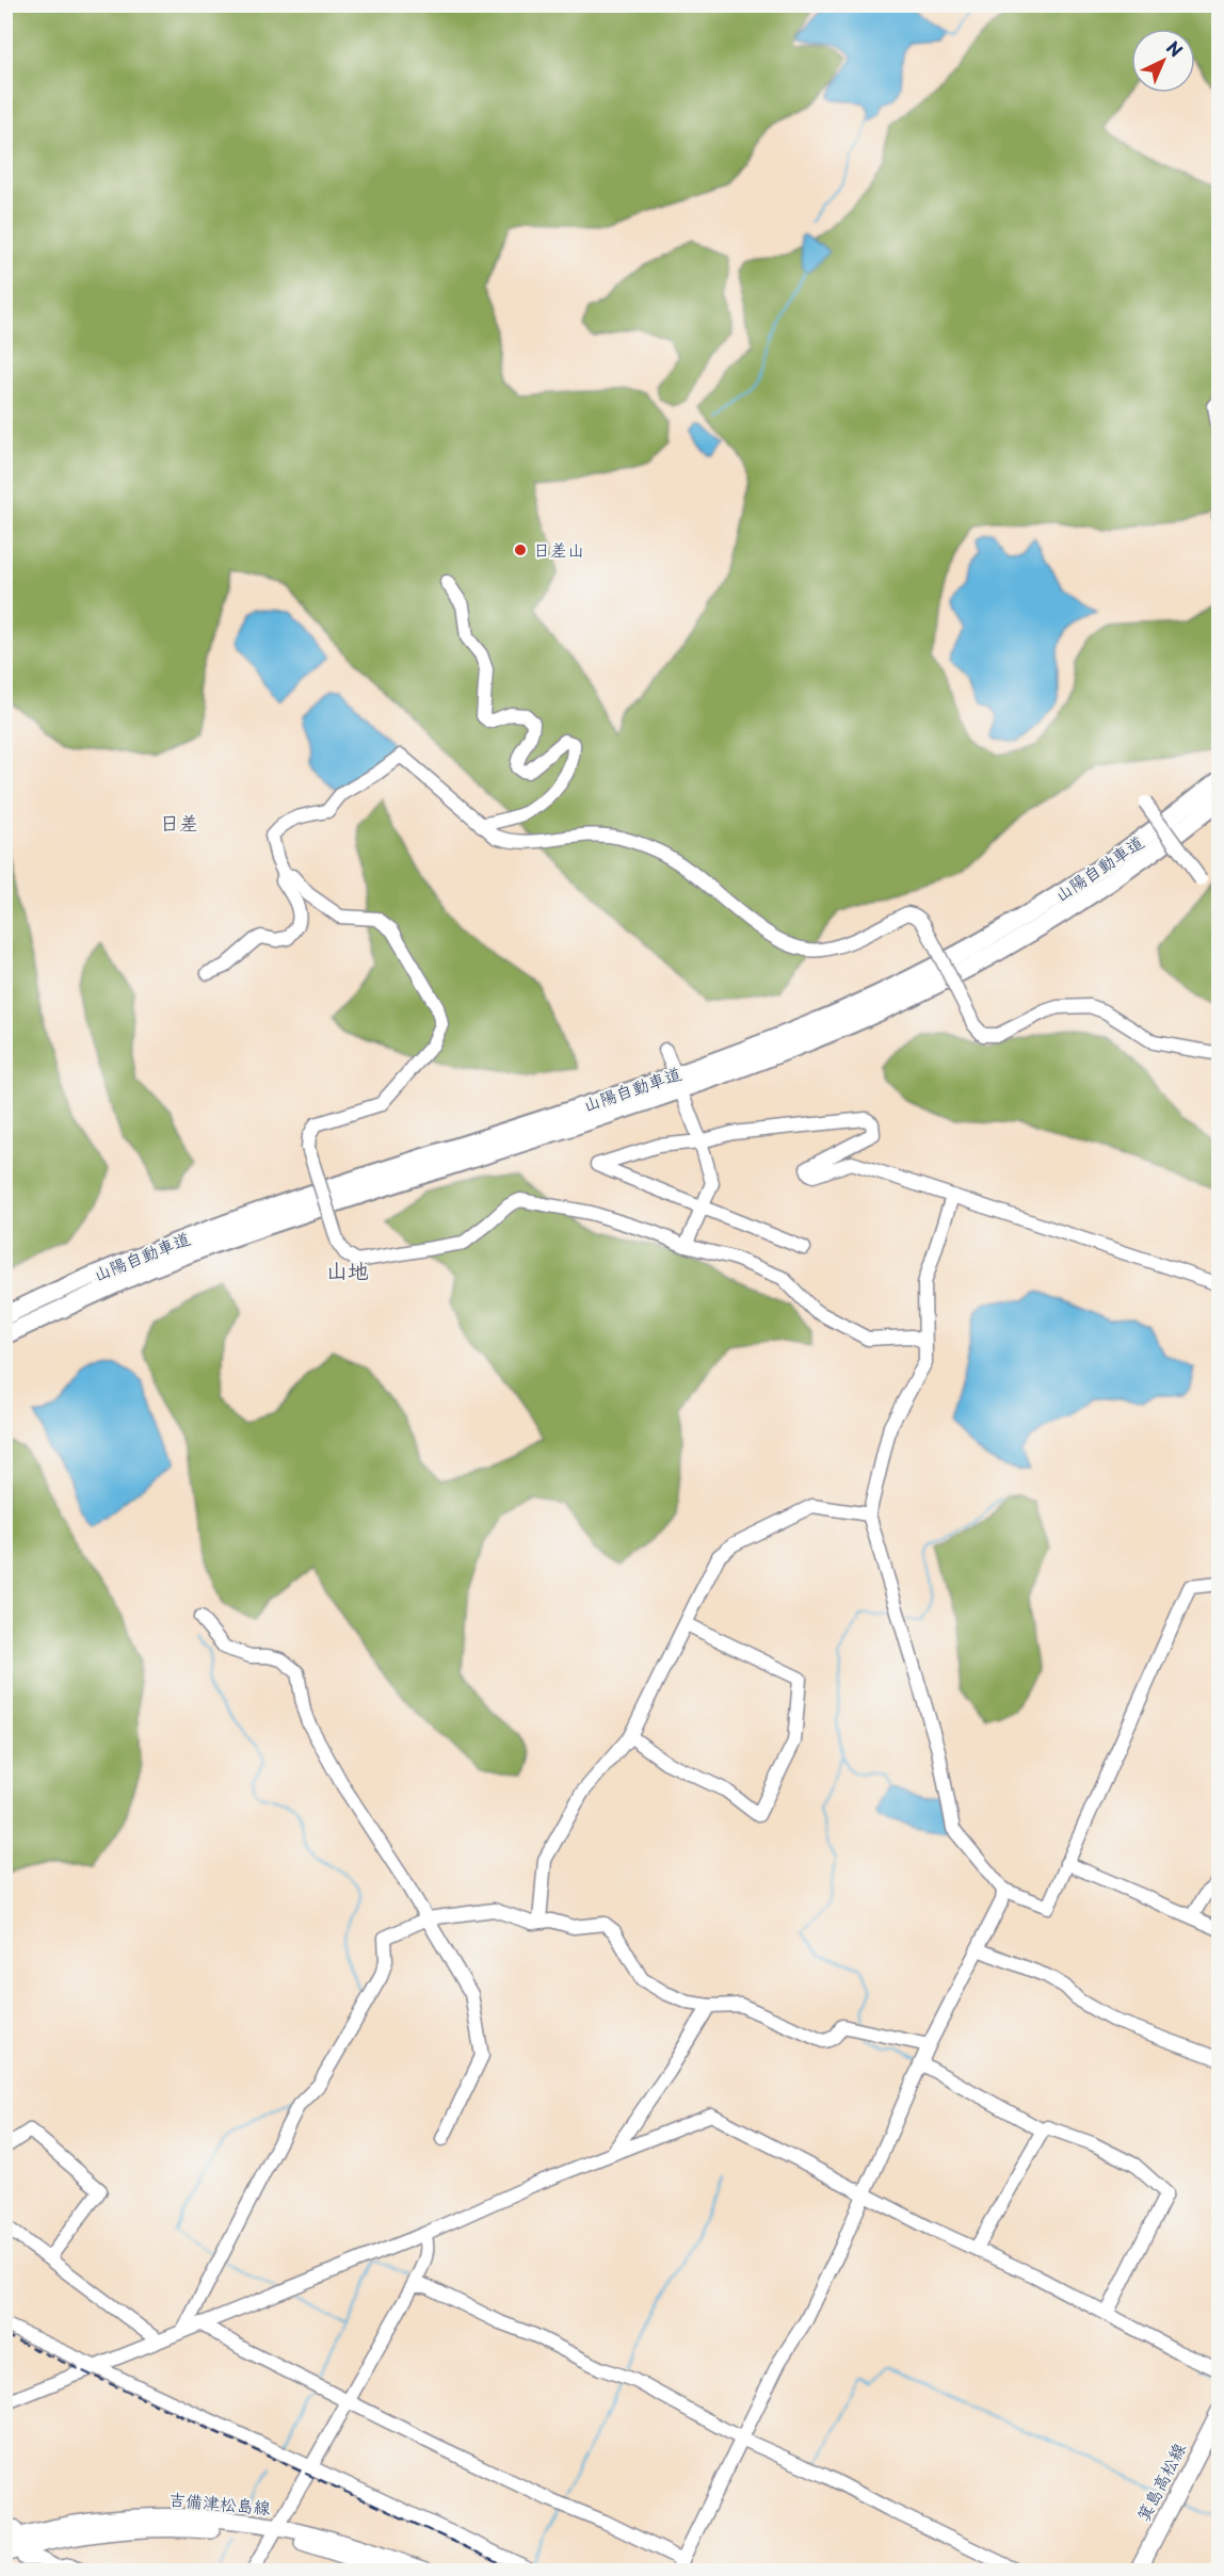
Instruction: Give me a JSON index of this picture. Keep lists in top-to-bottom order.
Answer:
{
  "streets": {
    "highway": ["山陽自動車道"],
    "main road": ["箕島高松線", "吉備津松島線"]
  },
  "districts": ["日差", "山地"],
  "places": ["日差山"],
  "north": "top right"
}
